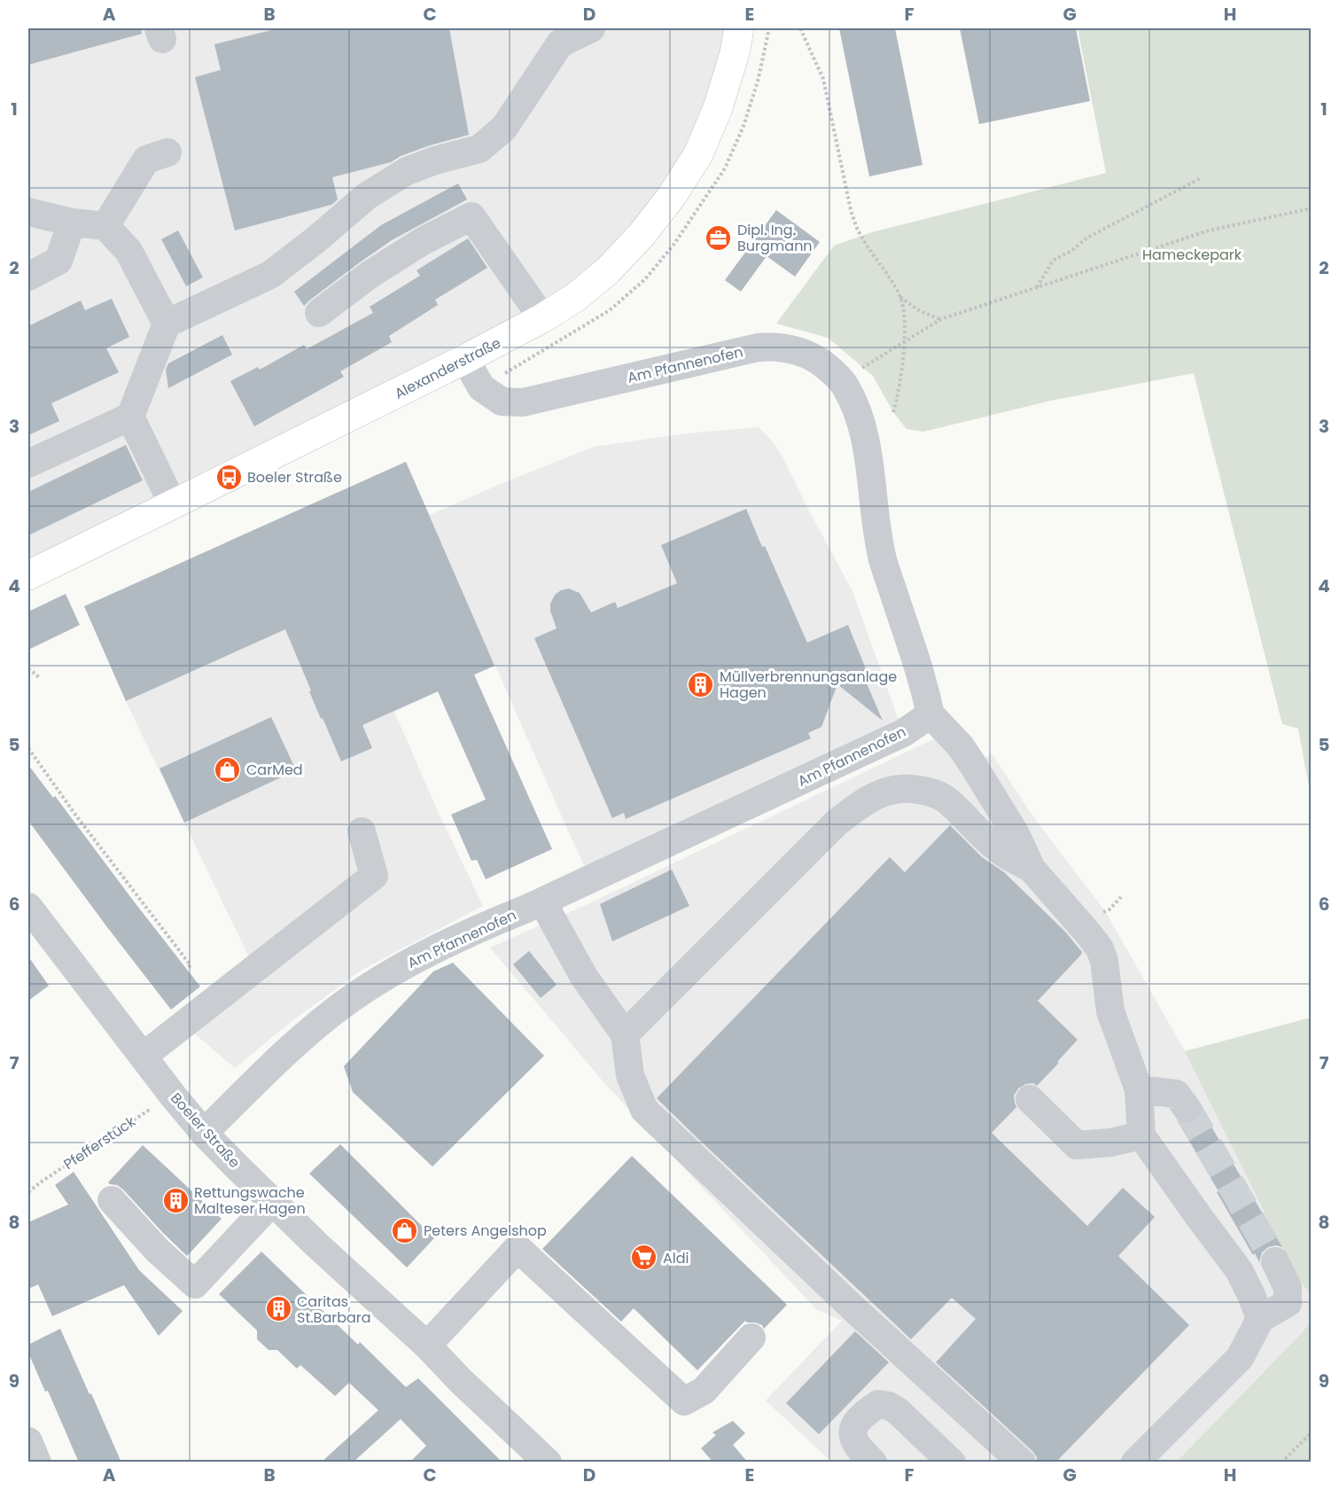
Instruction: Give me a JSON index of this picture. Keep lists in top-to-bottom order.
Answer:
{
  "streets": {
    "main road": ["Alexanderstraße"],
    "street": ["Am Pfannenofen", "Boeler Straße"],
    "path": ["Pfefferstück"]
  },
  "crossings": [
    ["Am Pfannenofen", "Alexanderstraße"],
    ["Am Pfannenofen", "Boeler Straße"],
    ["Boeler Straße", "Pfefferstück"]
  ],
  "parks": ["Hameckepark"],
  "places": {
    "office": ["Dipl. Ing. Burgmann"],
    "bus stop": ["Boeler Straße"],
    "building": ["Müllverbrennungsanlage Hagen", "Rettungswache Malteser Hagen", "Caritas St.Barbara"],
    "shop": ["CarMed", "Peters Angelshop"],
    "supermarket": ["Aldi"]
  },
  "grid": {
    "columns": [
      "A",
      "B",
      "C",
      "D",
      "E",
      "F",
      "G",
      "H"
    ],
    "rows": [
      "1",
      "2",
      "3",
      "4",
      "5",
      "6",
      "7",
      "8",
      "9"
    ]
  }
}
